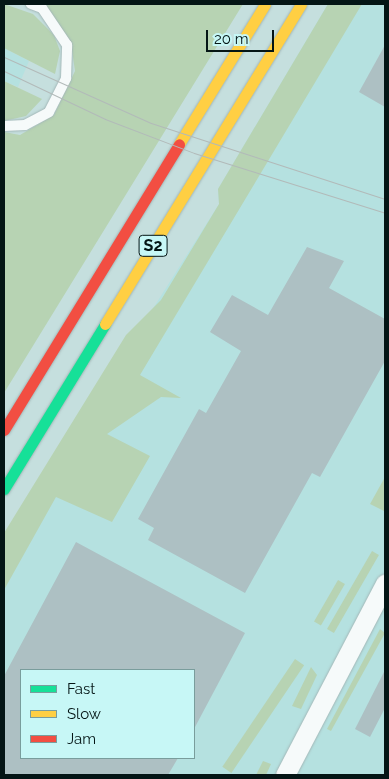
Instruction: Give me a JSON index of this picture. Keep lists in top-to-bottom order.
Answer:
{
  "streets": {
    "highway": ["S2"]
  },
  "legend": ["Fast", "Slow", "Jam"],
  "scale_bar": "20 m"
}
